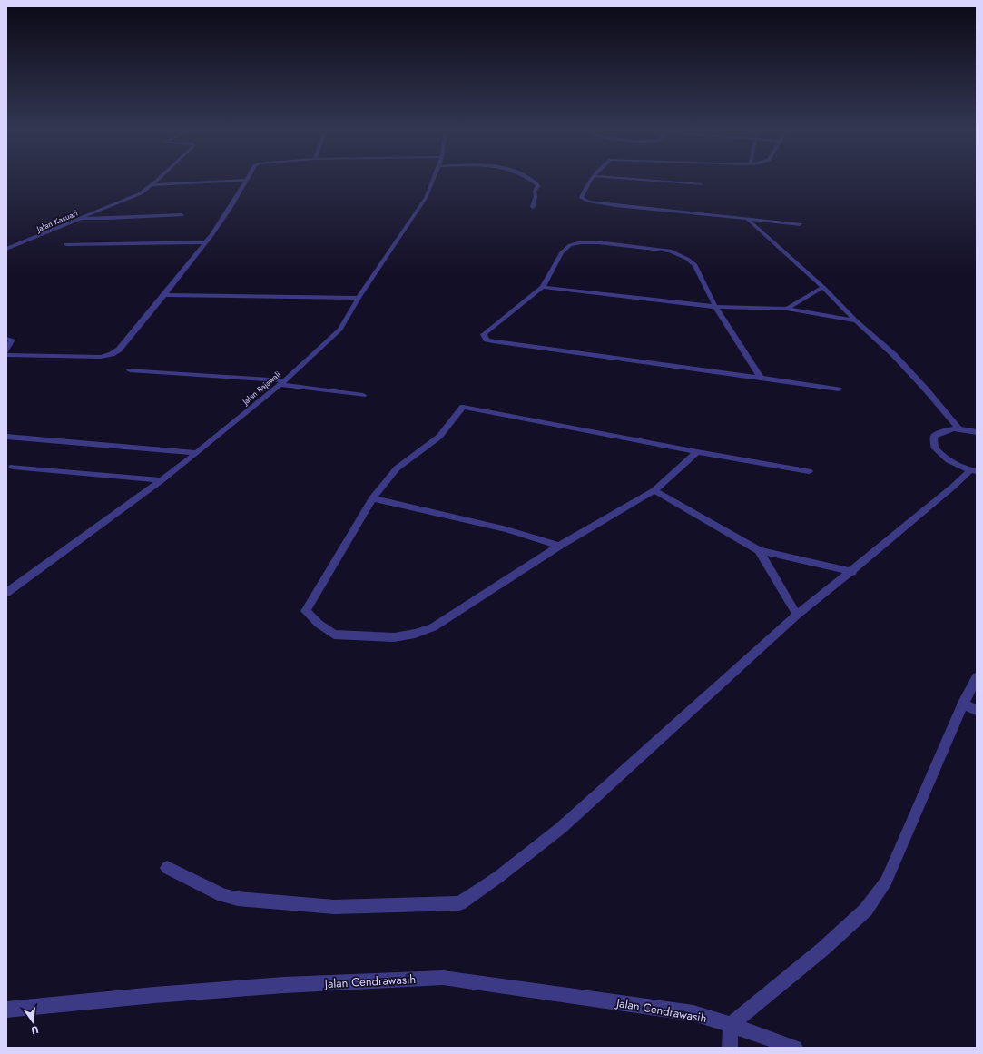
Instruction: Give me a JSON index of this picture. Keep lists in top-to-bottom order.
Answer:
{
  "streets": {
    "street": ["Jalan Kasuari", "Jalan Rajawali", "Jalan Cendrawasih"]
  },
  "north": "bottom"
}
